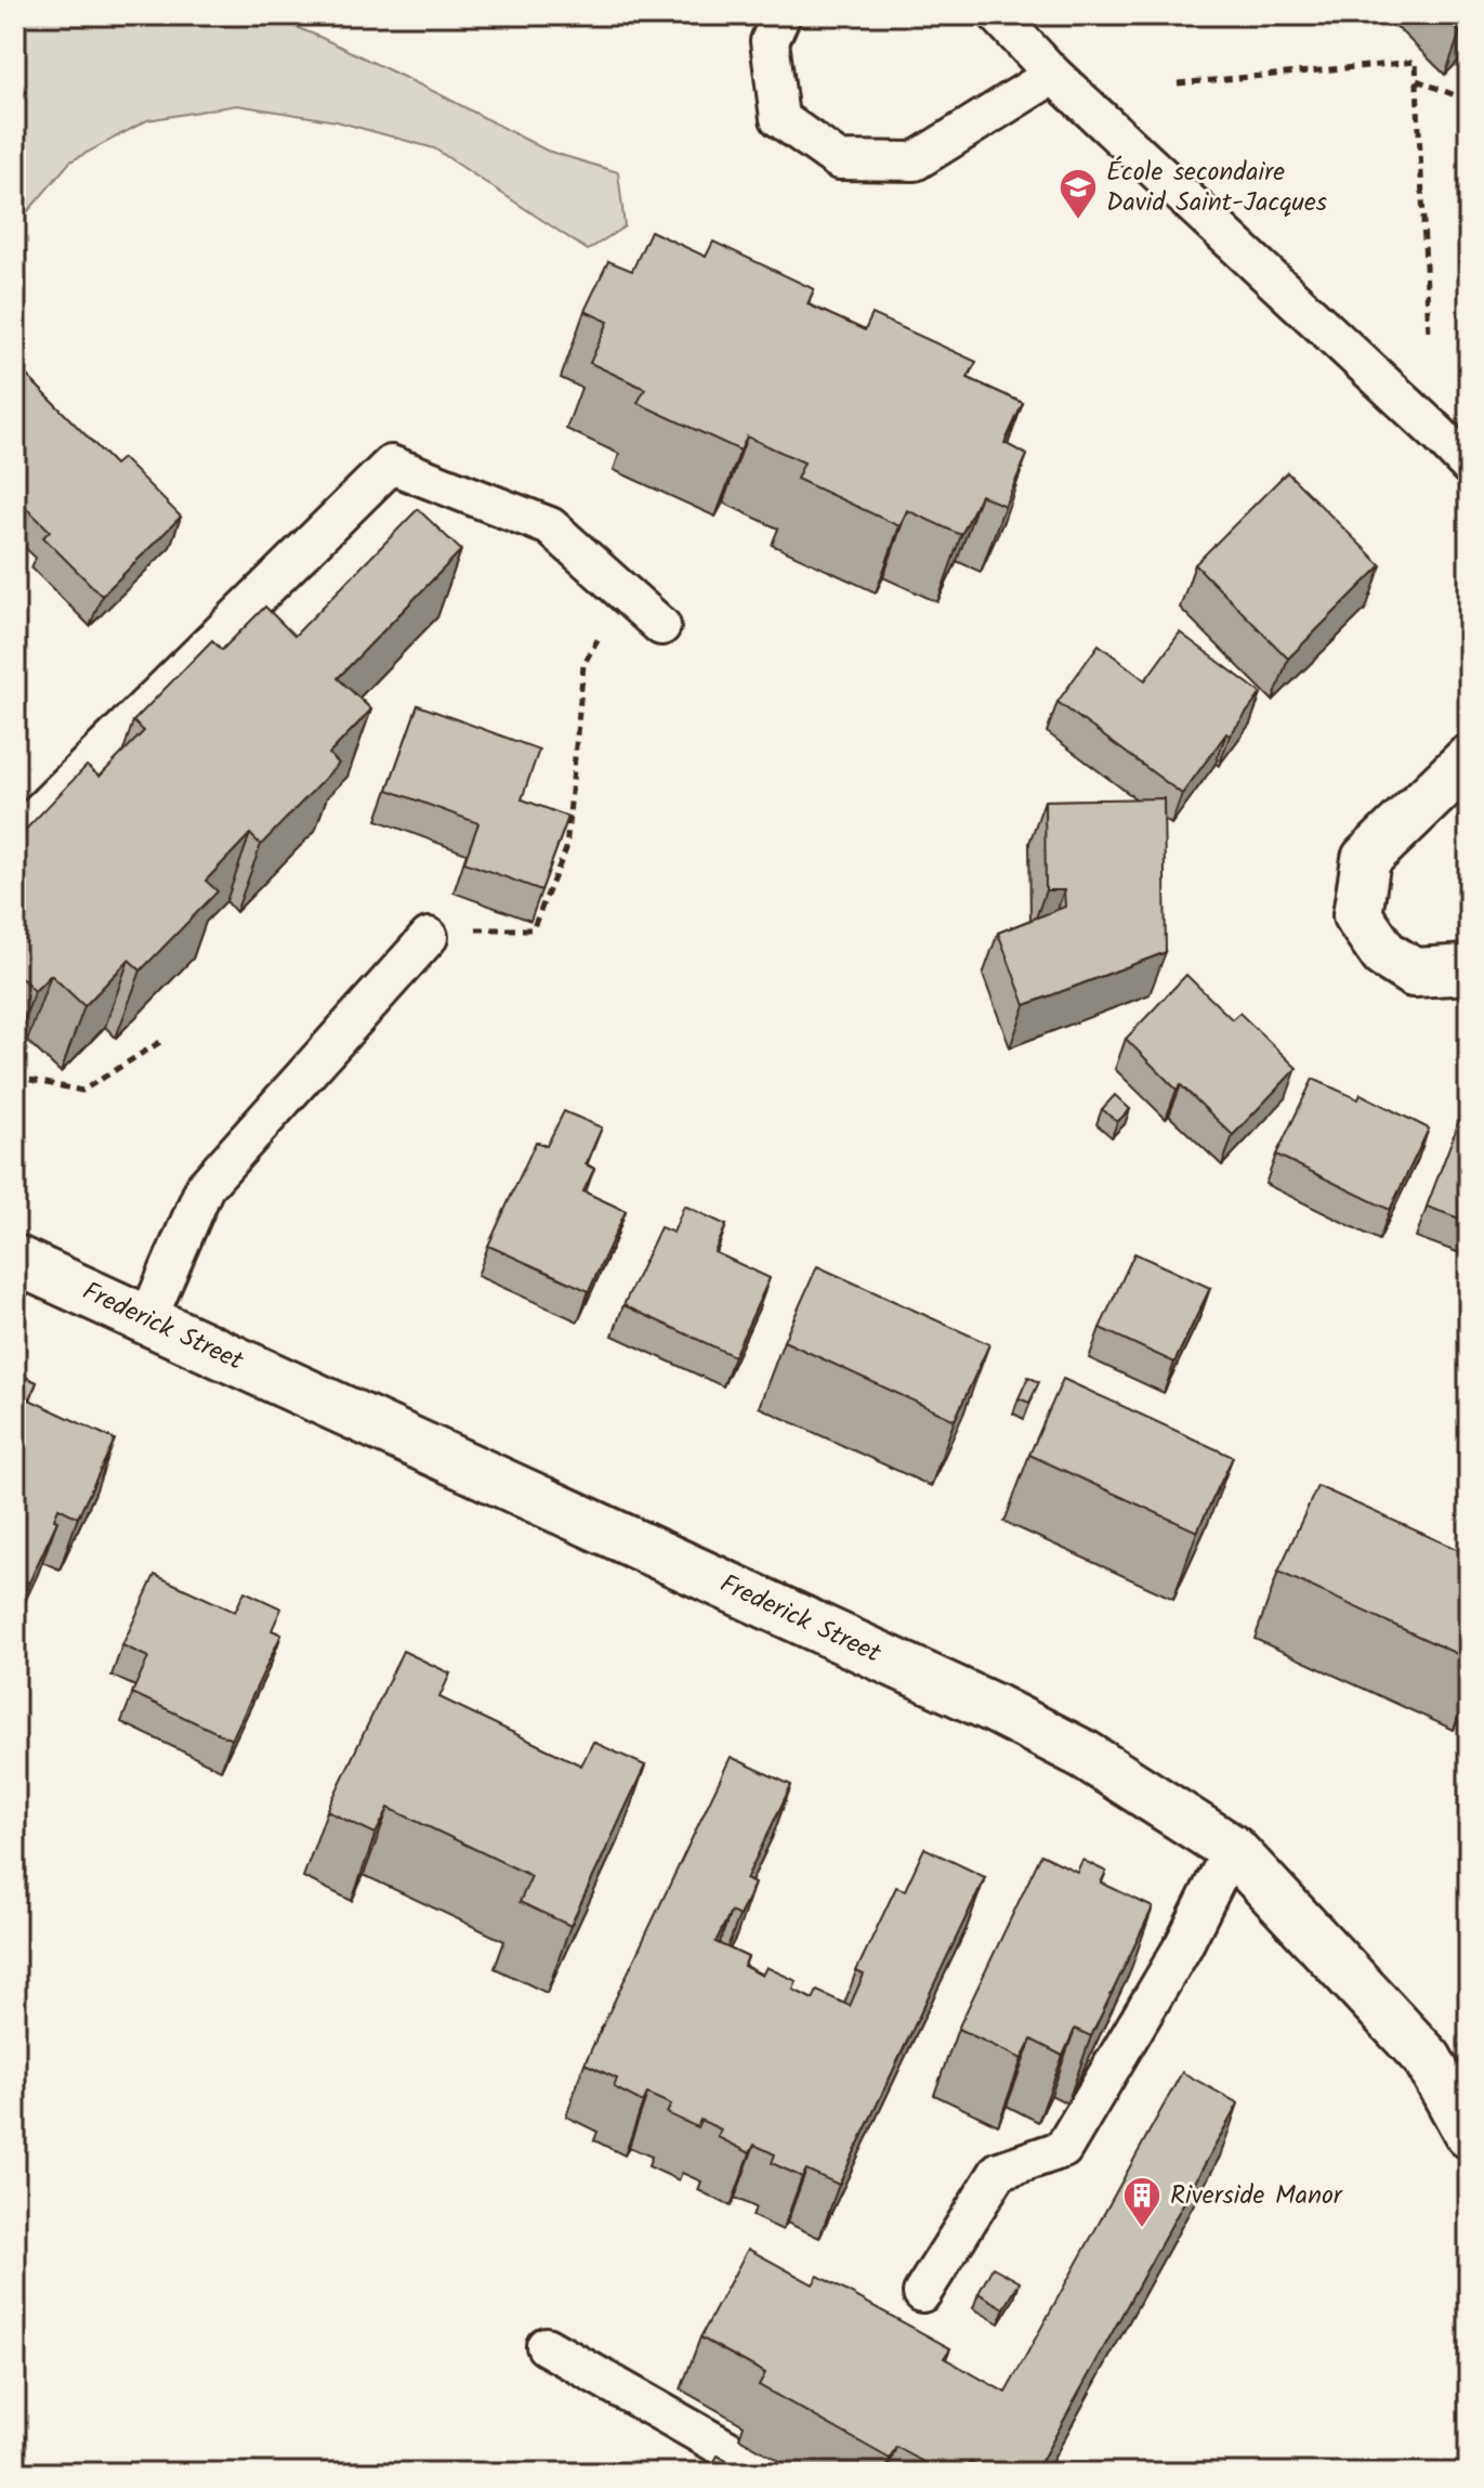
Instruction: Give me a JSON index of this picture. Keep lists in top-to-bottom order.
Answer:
{
  "streets": {
    "main road": ["Frederick Street"]
  },
  "places": {
    "school or university": ["École secondaire David Saint-Jacques"],
    "building": ["Riverside Manor"]
  }
}
